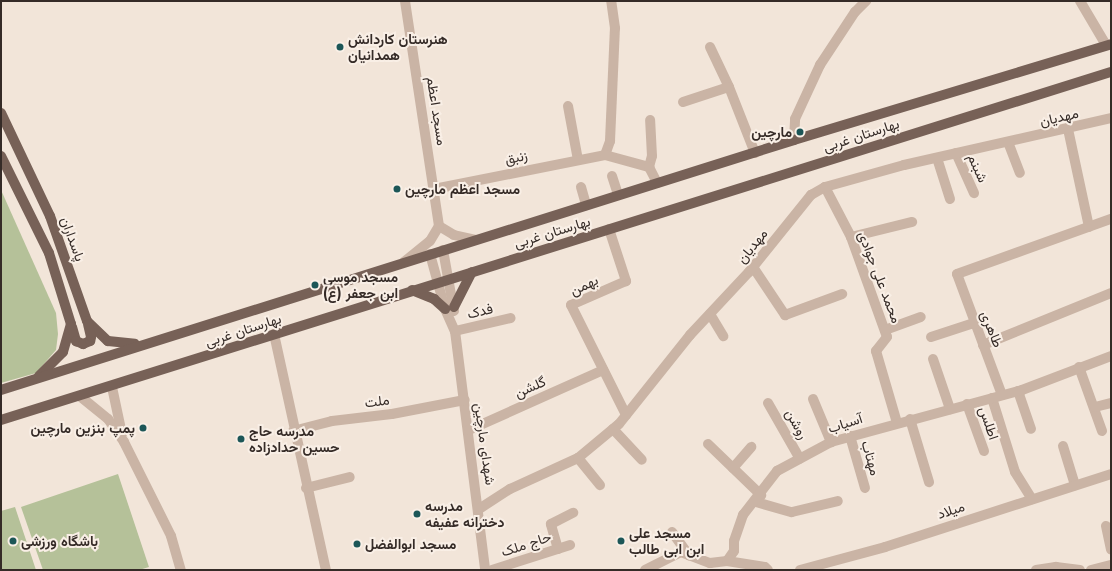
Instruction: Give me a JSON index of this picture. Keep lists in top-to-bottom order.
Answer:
{
  "streets": {
    "main road": ["بهارستان غربی", "پاسداران"],
    "street": [
      "مسجد اعظم",
      "مهدیان",
      "زنبق",
      "شبنم",
      "محمد علی جوادی",
      "بهمن",
      "فدک",
      "طاهری",
      "گلشن",
      "ملت",
      "آسیاب",
      "اطلس",
      "روشن",
      "شهدای مارچین",
      "مهتاب",
      "میلاد",
      "حاج ملک"
    ]
  },
  "crossings": [
    ["مسجد اعظم", "زنبق"],
    ["مهدیان", "شبنم"],
    ["مهدیان", "محمد علی جوادی"],
    ["مهدیان", "بهمن"],
    ["مهدیان", "شهدای مارچین"],
    ["بهارستان غربی", "پاسداران"],
    ["بهارستان غربی", "بهمن"],
    ["بهارستان غربی", "شهدای مارچین"],
    ["محمد علی جوادی", "آسیاب"],
    ["بهمن", "گلشن"],
    ["فدک", "شهدای مارچین"],
    ["طاهری", "آسیاب"],
    ["طاهری", "میلاد"],
    ["گلشن", "شهدای مارچین"],
    ["ملت", "شهدای مارچین"],
    ["آسیاب", "اطلس"],
    ["آسیاب", "روشن"],
    ["آسیاب", "مهتاب"]
  ],
  "places": [
    "هنرستان کاردانش همدانیان",
    "مارچین",
    "مسجد اعظم مارچین",
    "مسجد موسی ابن جعفر (ع)",
    "پمپ بنزین مارچین",
    "مدرسه حاج حسین حدادزاده",
    "مدرسه دخترانه عفیفه",
    "باشگاه ورزشی",
    "مسجد علی ابن ابی طالب",
    "مسجد ابوالفضل"
  ]
}
